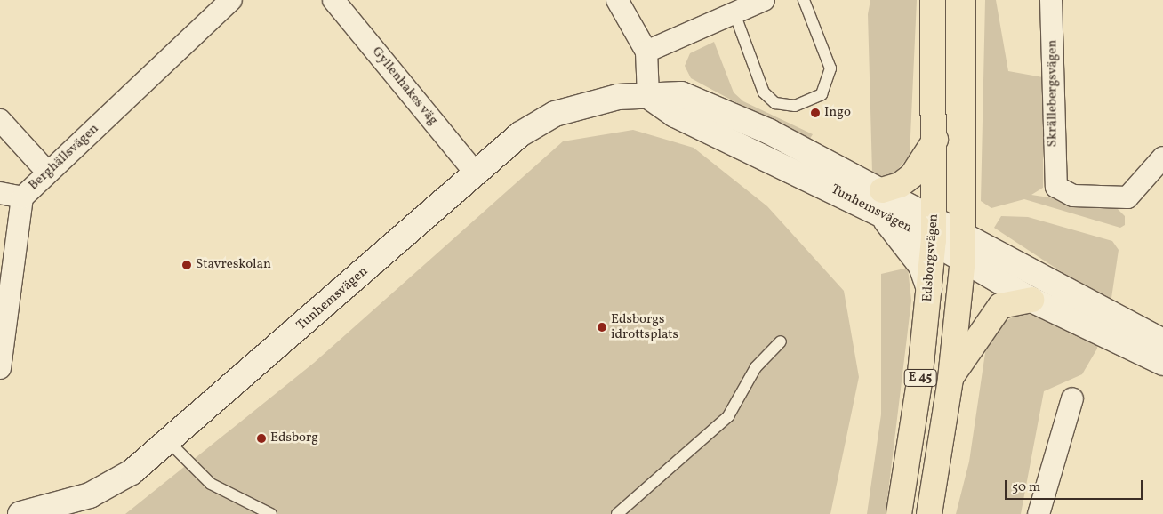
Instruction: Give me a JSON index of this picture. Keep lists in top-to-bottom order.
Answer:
{
  "streets": {
    "highway": ["Edsborgsvägen", "E 45"],
    "street": [
      "Gyllenhakes väg",
      "Skrällebergsvägen",
      "Berghällsvägen",
      "Tunhemsvägen"
    ]
  },
  "crossings": [
    ["Gyllenhakes väg", "Tunhemsvägen"],
    ["Tunhemsvägen", "Edsborgsvägen"],
    ["Tunhemsvägen", "E 45"]
  ],
  "places": [
    "Ingo",
    "Stavreskolan",
    "Edsborgs idrottsplats",
    "Edsborg"
  ],
  "scale_bar": "50 m"
}
